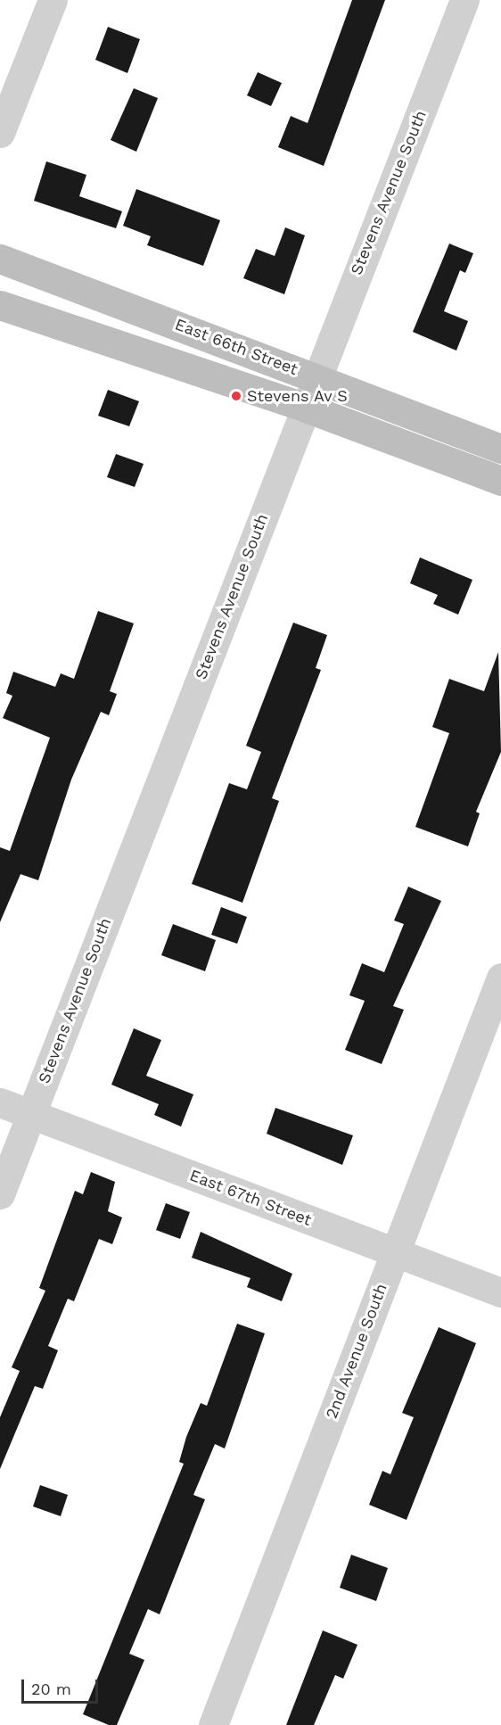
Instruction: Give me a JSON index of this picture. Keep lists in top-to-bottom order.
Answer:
{
  "streets": {
    "main road": ["East 66th Street"],
    "street": ["Stevens Avenue South", "East 67th Street", "2nd Avenue South"]
  },
  "crossings": [
    ["Stevens Avenue South", "East 66th Street"],
    ["Stevens Avenue South", "East 67th Street"],
    ["East 67th Street", "2nd Avenue South"]
  ],
  "places": ["Stevens Av S"],
  "scale_bar": "20 m"
}
